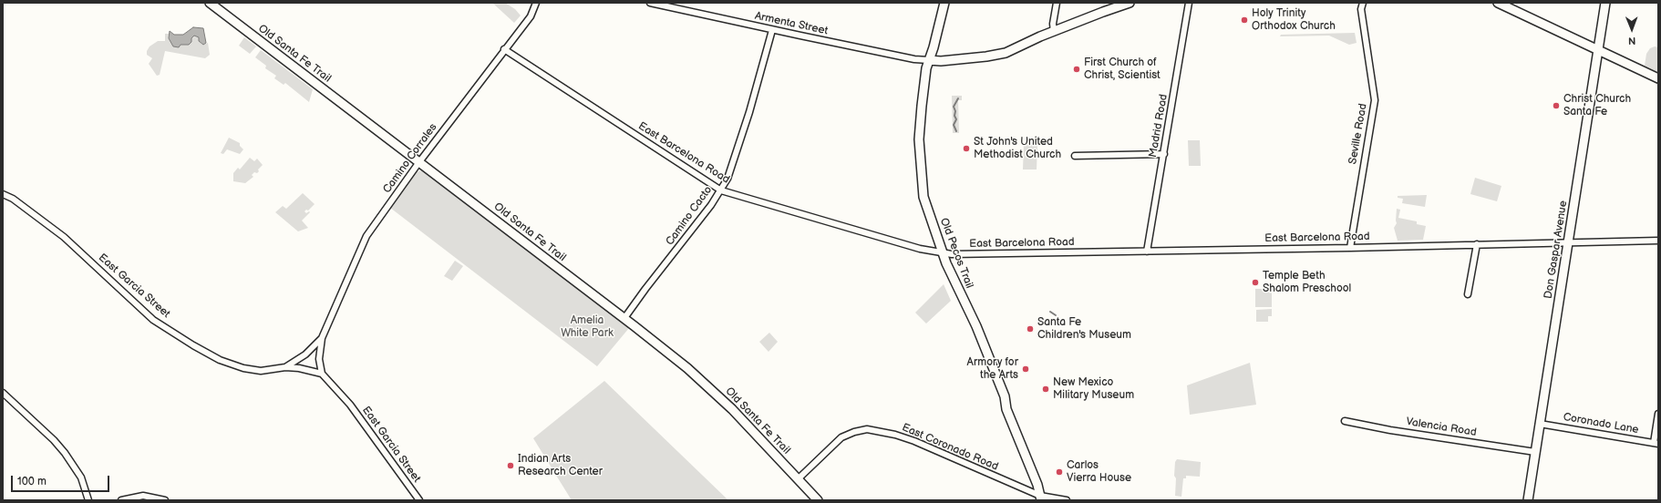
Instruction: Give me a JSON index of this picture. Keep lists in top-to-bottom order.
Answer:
{
  "streets": {
    "street": [
      "Armenta Street",
      "Old Santa Fe Trail",
      "Madrid Road",
      "Seville Road",
      "East Barcelona Road",
      "Camino Corrales",
      "Camino Cacto",
      "Don Gaspar Avenue",
      "Old Pecos Trail",
      "East Garcia Street",
      "Coronado Lane",
      "Valencia Road",
      "East Coronado Road"
    ]
  },
  "crossings": [
    ["Armenta Street", "Camino Cacto"],
    ["Armenta Street", "Old Pecos Trail"],
    ["Old Santa Fe Trail", "Camino Corrales"],
    ["Old Santa Fe Trail", "Camino Cacto"],
    ["Old Santa Fe Trail", "East Coronado Road"],
    ["Madrid Road", "East Barcelona Road"],
    ["Seville Road", "East Barcelona Road"],
    ["East Barcelona Road", "Camino Corrales"],
    ["East Barcelona Road", "Camino Cacto"],
    ["East Barcelona Road", "Don Gaspar Avenue"],
    ["East Barcelona Road", "Old Pecos Trail"],
    ["Camino Corrales", "East Garcia Street"],
    ["Don Gaspar Avenue", "Coronado Lane"],
    ["Don Gaspar Avenue", "Valencia Road"],
    ["Old Pecos Trail", "East Coronado Road"]
  ],
  "parks": ["Amelia White Park"],
  "places": [
    "Holy Trinity Orthodox Church",
    "First Church of Christ, Scientist",
    "Christ Church Santa Fe",
    "St John's United Methodist Church",
    "Temple Beth Shalom Preschool",
    "Santa Fe Children's Museum",
    "Armory for the Arts",
    "New Mexico Military Museum",
    "Indian Arts Research Center",
    "Carlos Vierra House"
  ],
  "scale_bar": "100 m",
  "north": "bottom"
}
